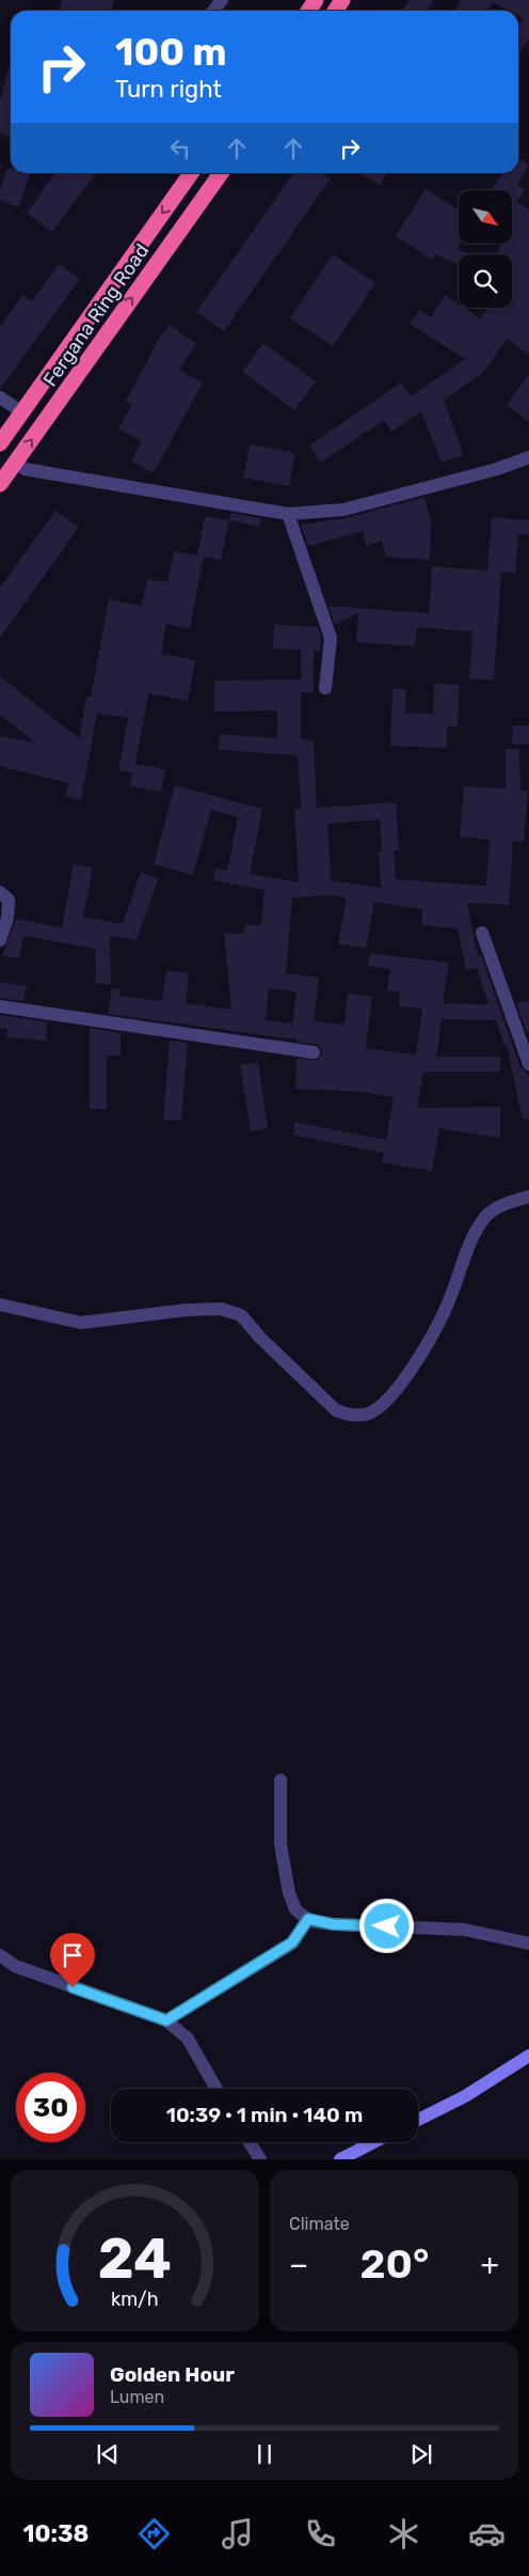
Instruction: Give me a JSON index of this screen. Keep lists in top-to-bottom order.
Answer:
{
  "streets": {
    "highway": ["Fergana Ring Road"]
  },
  "north": "bottom right",
  "page": {
    "turn": ["100 m", "Turn right"],
    "limit": "30",
    "trip": "10:39 · 1 min · 140 m",
    "tile": "Climate",
    "heat": ["−", "20°", "+"],
    "song": ["Golden Hour", "Lumen"],
    "tabs": "10:38",
    "gauge": ["24", "km/h"]
  }
}
